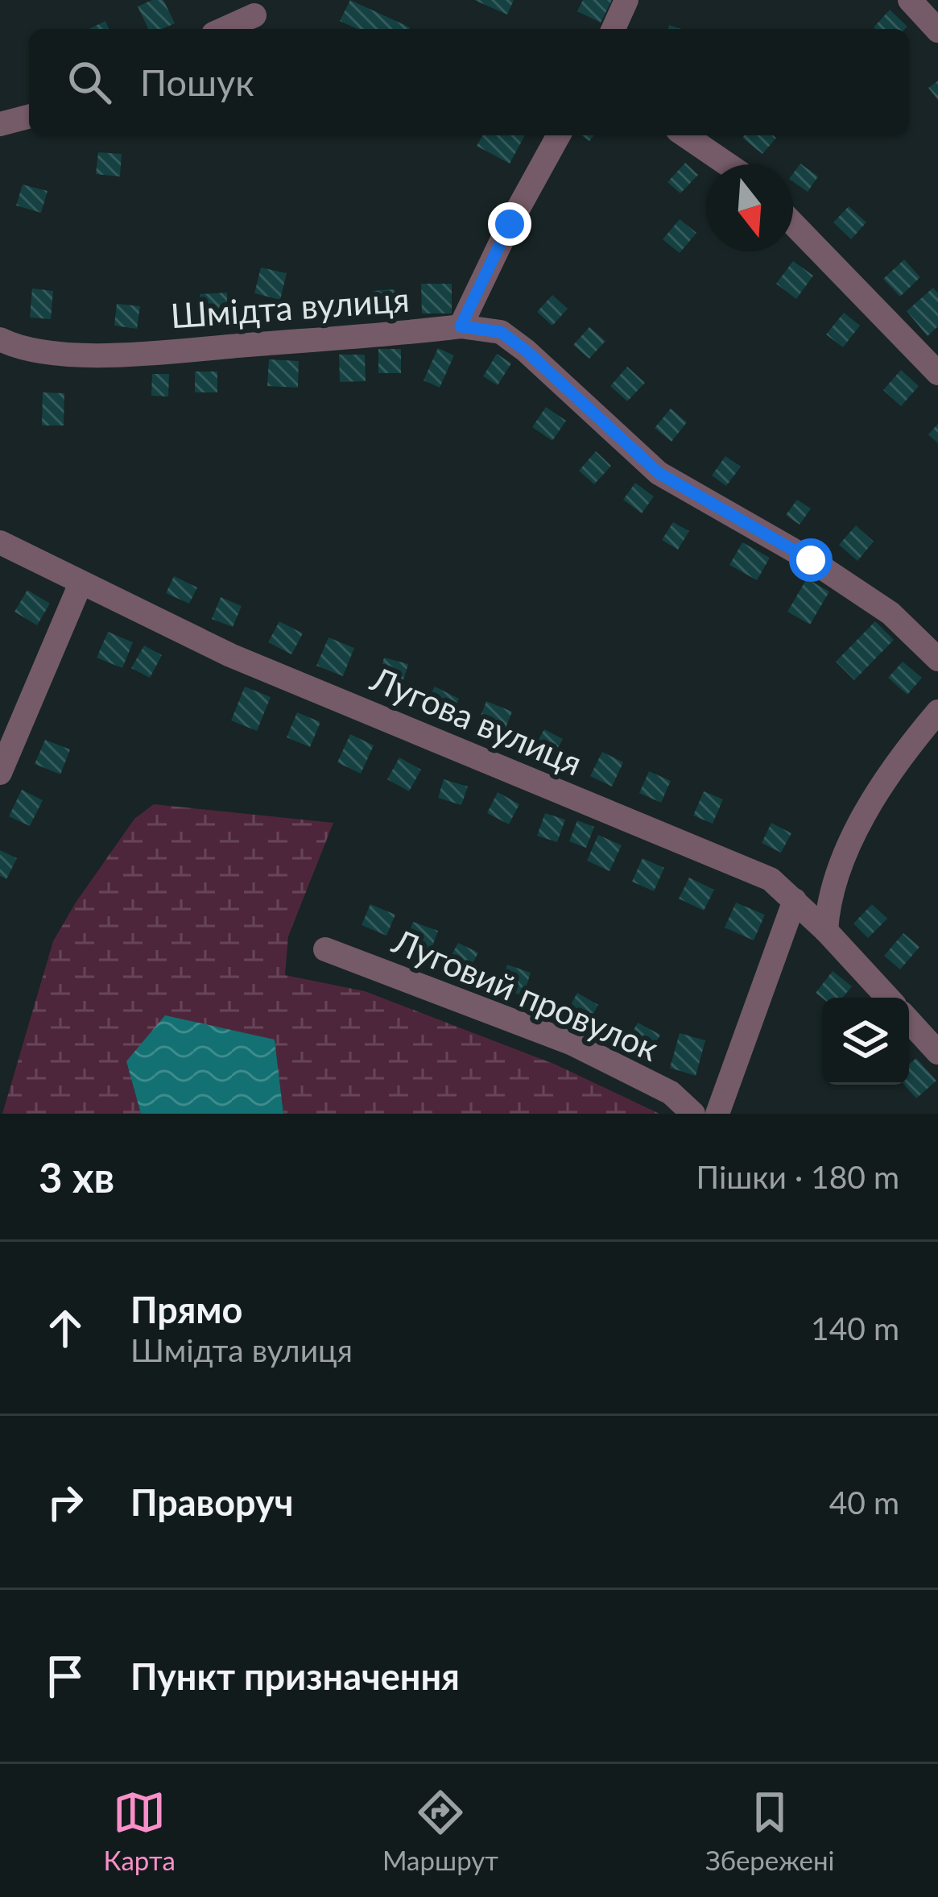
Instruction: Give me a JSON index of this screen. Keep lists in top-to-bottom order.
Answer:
{
  "streets": {
    "street": ["Шмідта вулиця", "Лугова вулиця", "Луговий провулок"]
  },
  "north": "bottom",
  "page": {
    "search": "Пошук",
    "heading": ["3 хв", "Пішки · 180 m"],
    "list": [
      ["Прямо", "Шмідта вулиця", "140 m"],
      ["Праворуч", "40 m"],
      "Пункт призначення"
    ],
    "nav": ["Карта", "Маршрут", "Збережені"]
  }
}
